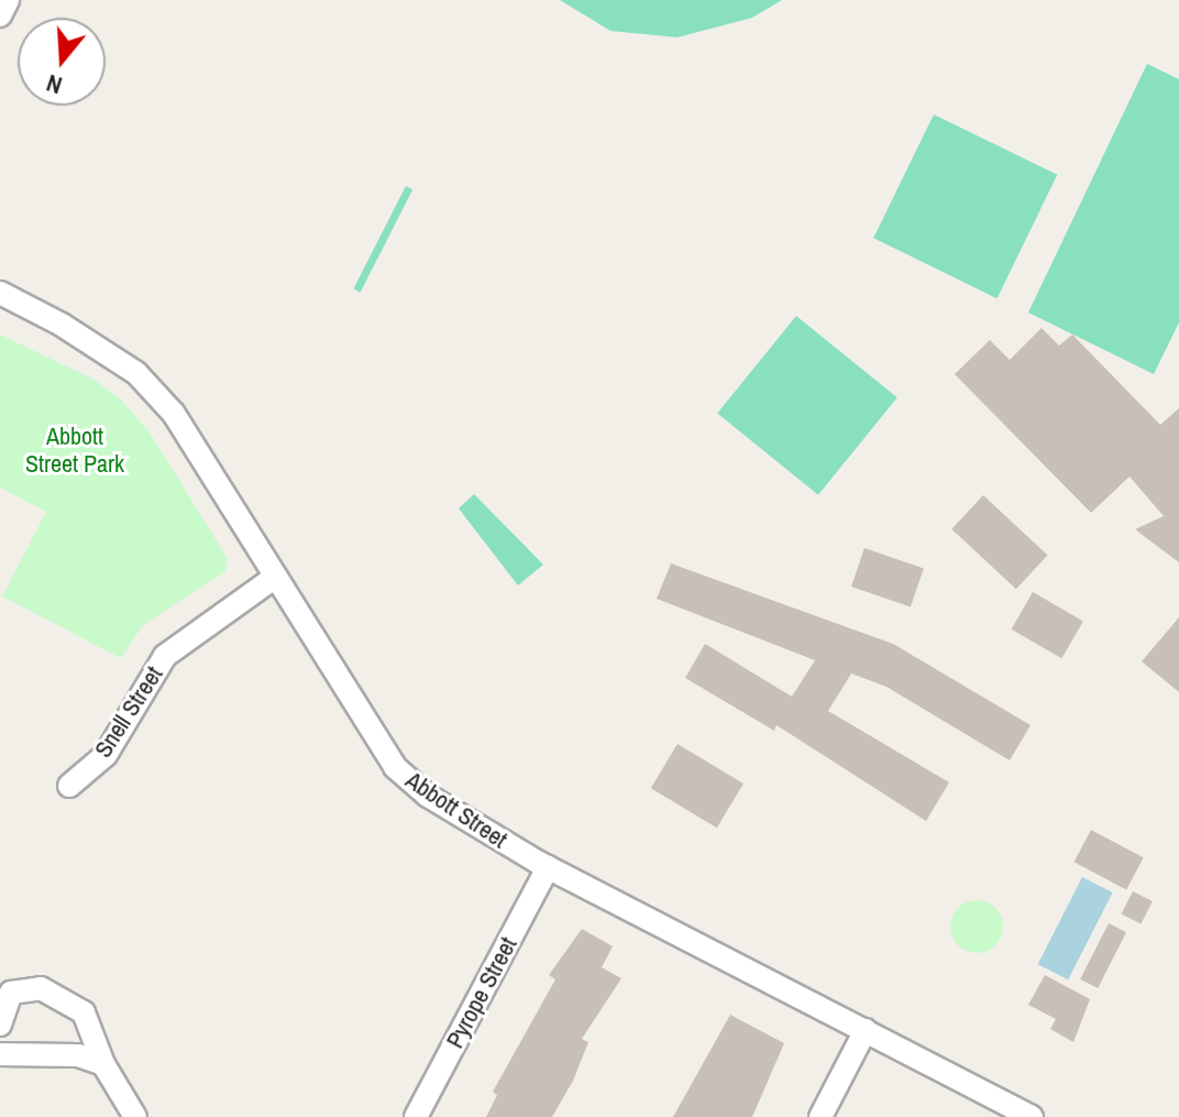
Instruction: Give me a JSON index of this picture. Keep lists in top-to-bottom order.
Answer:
{
  "streets": {
    "street": ["Snell Street", "Abbott Street", "Pyrope Street"]
  },
  "crossings": [
    ["Snell Street", "Abbott Street"],
    ["Abbott Street", "Pyrope Street"]
  ],
  "parks": ["Abbott Street Park"],
  "north": "bottom"
}
